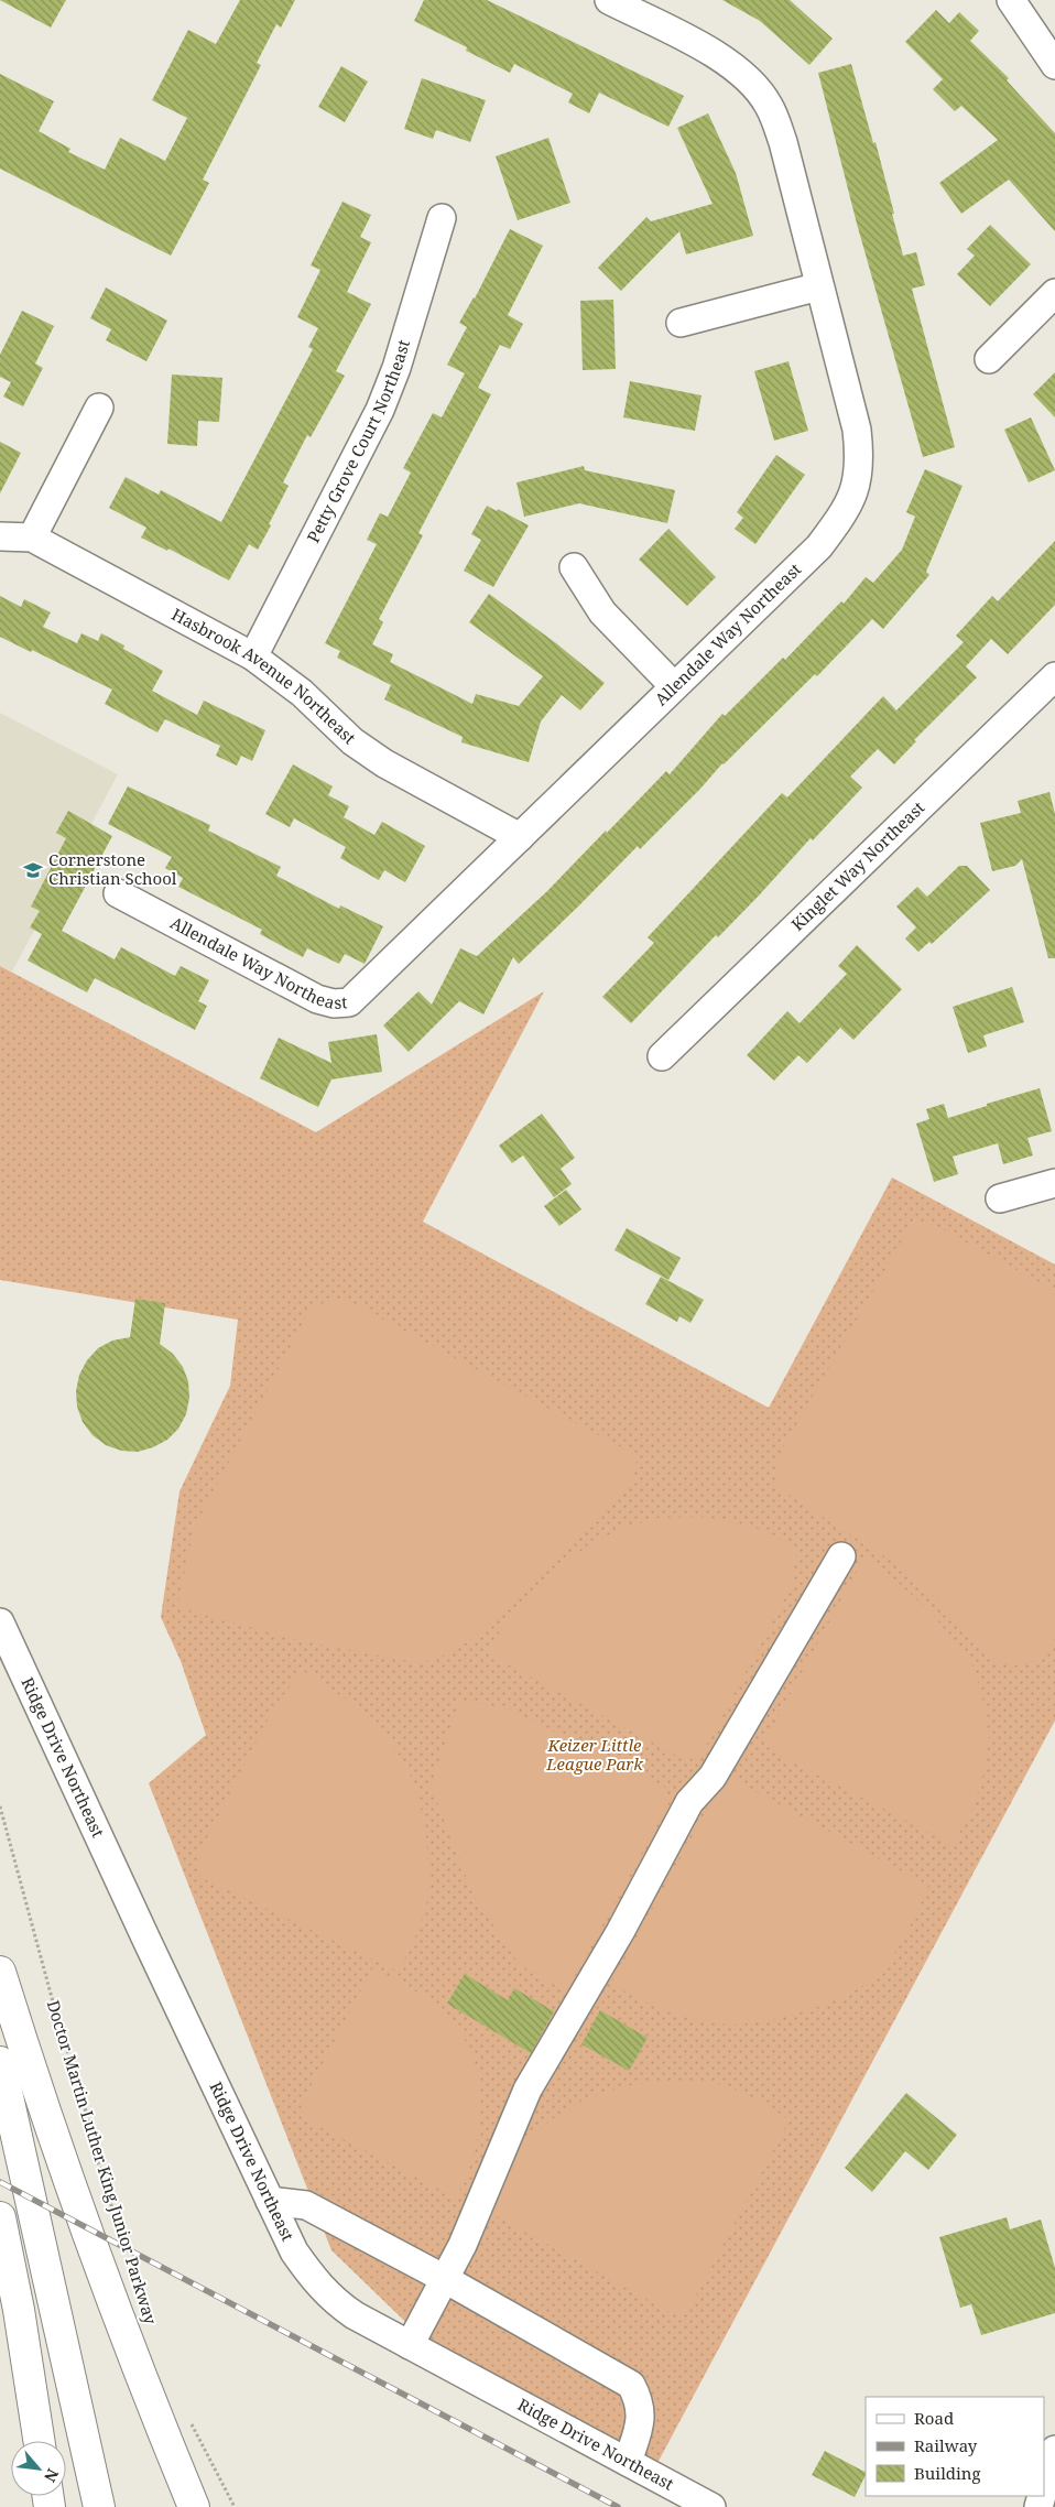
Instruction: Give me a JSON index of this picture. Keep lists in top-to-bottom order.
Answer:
{
  "streets": {
    "street": [
      "Petty Grove Court Northeast",
      "Allendale Way Northeast",
      "Hasbrook Avenue Northeast",
      "Kinglet Way Northeast",
      "Ridge Drive Northeast"
    ],
    "path": ["Doctor Martin Luther King Junior Parkway"]
  },
  "crossings": [
    ["Petty Grove Court Northeast", "Hasbrook Avenue Northeast"],
    ["Allendale Way Northeast", "Hasbrook Avenue Northeast"]
  ],
  "parks": ["Keizer Little League Park"],
  "places": {
    "school or university": ["Cornerstone Christian School"]
  },
  "legend": ["Road", "Railway", "Building"],
  "north": "bottom right"
}
